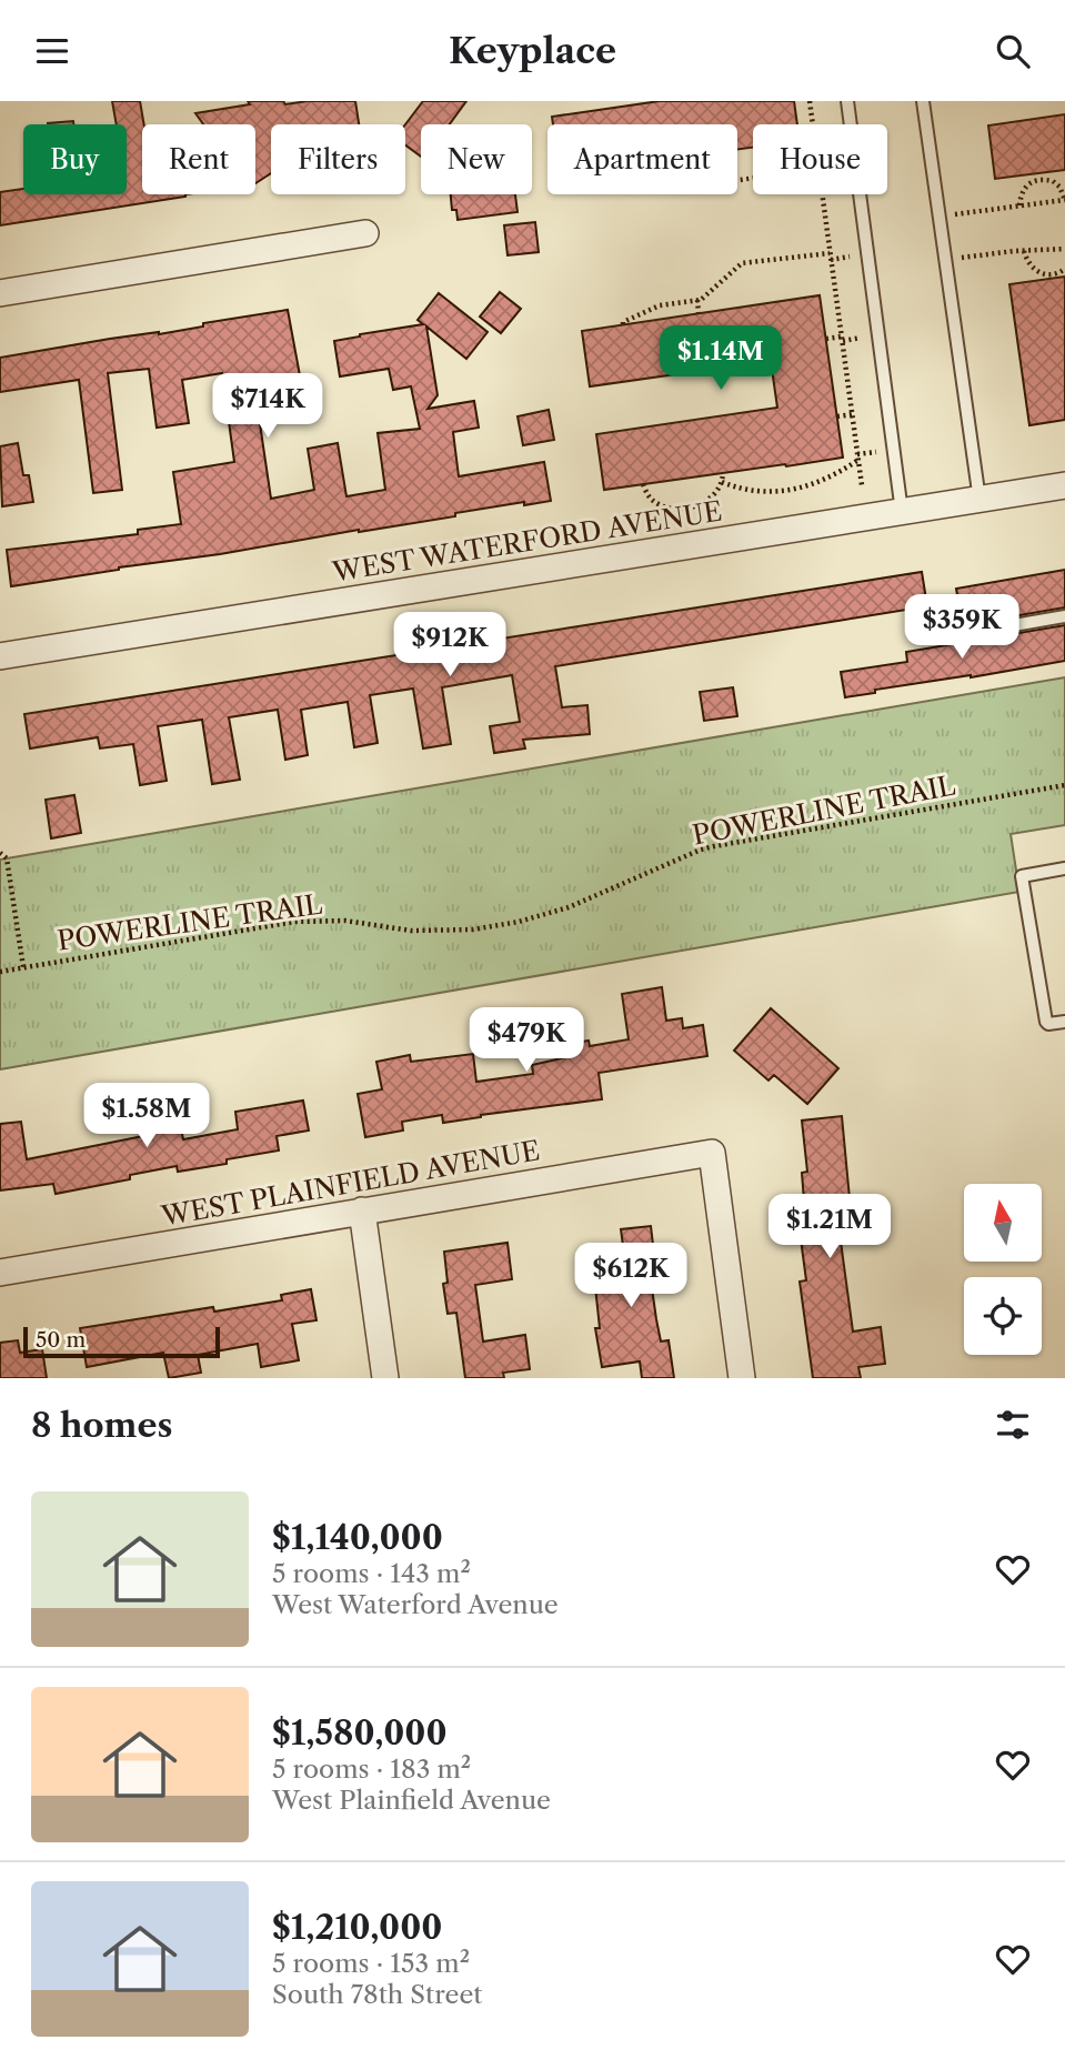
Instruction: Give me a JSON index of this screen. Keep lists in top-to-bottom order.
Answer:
{
  "streets": {
    "street": ["WEST WATERFORD AVENUE", "WEST PLAINFIELD AVENUE"],
    "path": ["POWERLINE TRAIL"]
  },
  "scale_bar": "50 m",
  "north": "top",
  "page": {
    "header": "Keyplace",
    "chip": [
      "Buy",
      "Rent",
      "Filters",
      "New",
      "Apartment",
      "House"
    ],
    "price": [
      "$1.14M",
      "$714K",
      "$359K",
      "$912K",
      "$479K",
      "$1.58M",
      "$1.21M",
      "$612K"
    ],
    "scale": "50 m",
    "heading": "8 homes",
    "list": [
      {
        "name": "$1,140,000",
        "note": "5 rooms · 143 m² · West Waterford Avenue"
      },
      {
        "name": "$1,580,000",
        "note": "5 rooms · 183 m² · West Plainfield Avenue"
      },
      {
        "name": "$1,210,000",
        "note": "5 rooms · 153 m² · South 78th Street"
      }
    ]
  }
}
